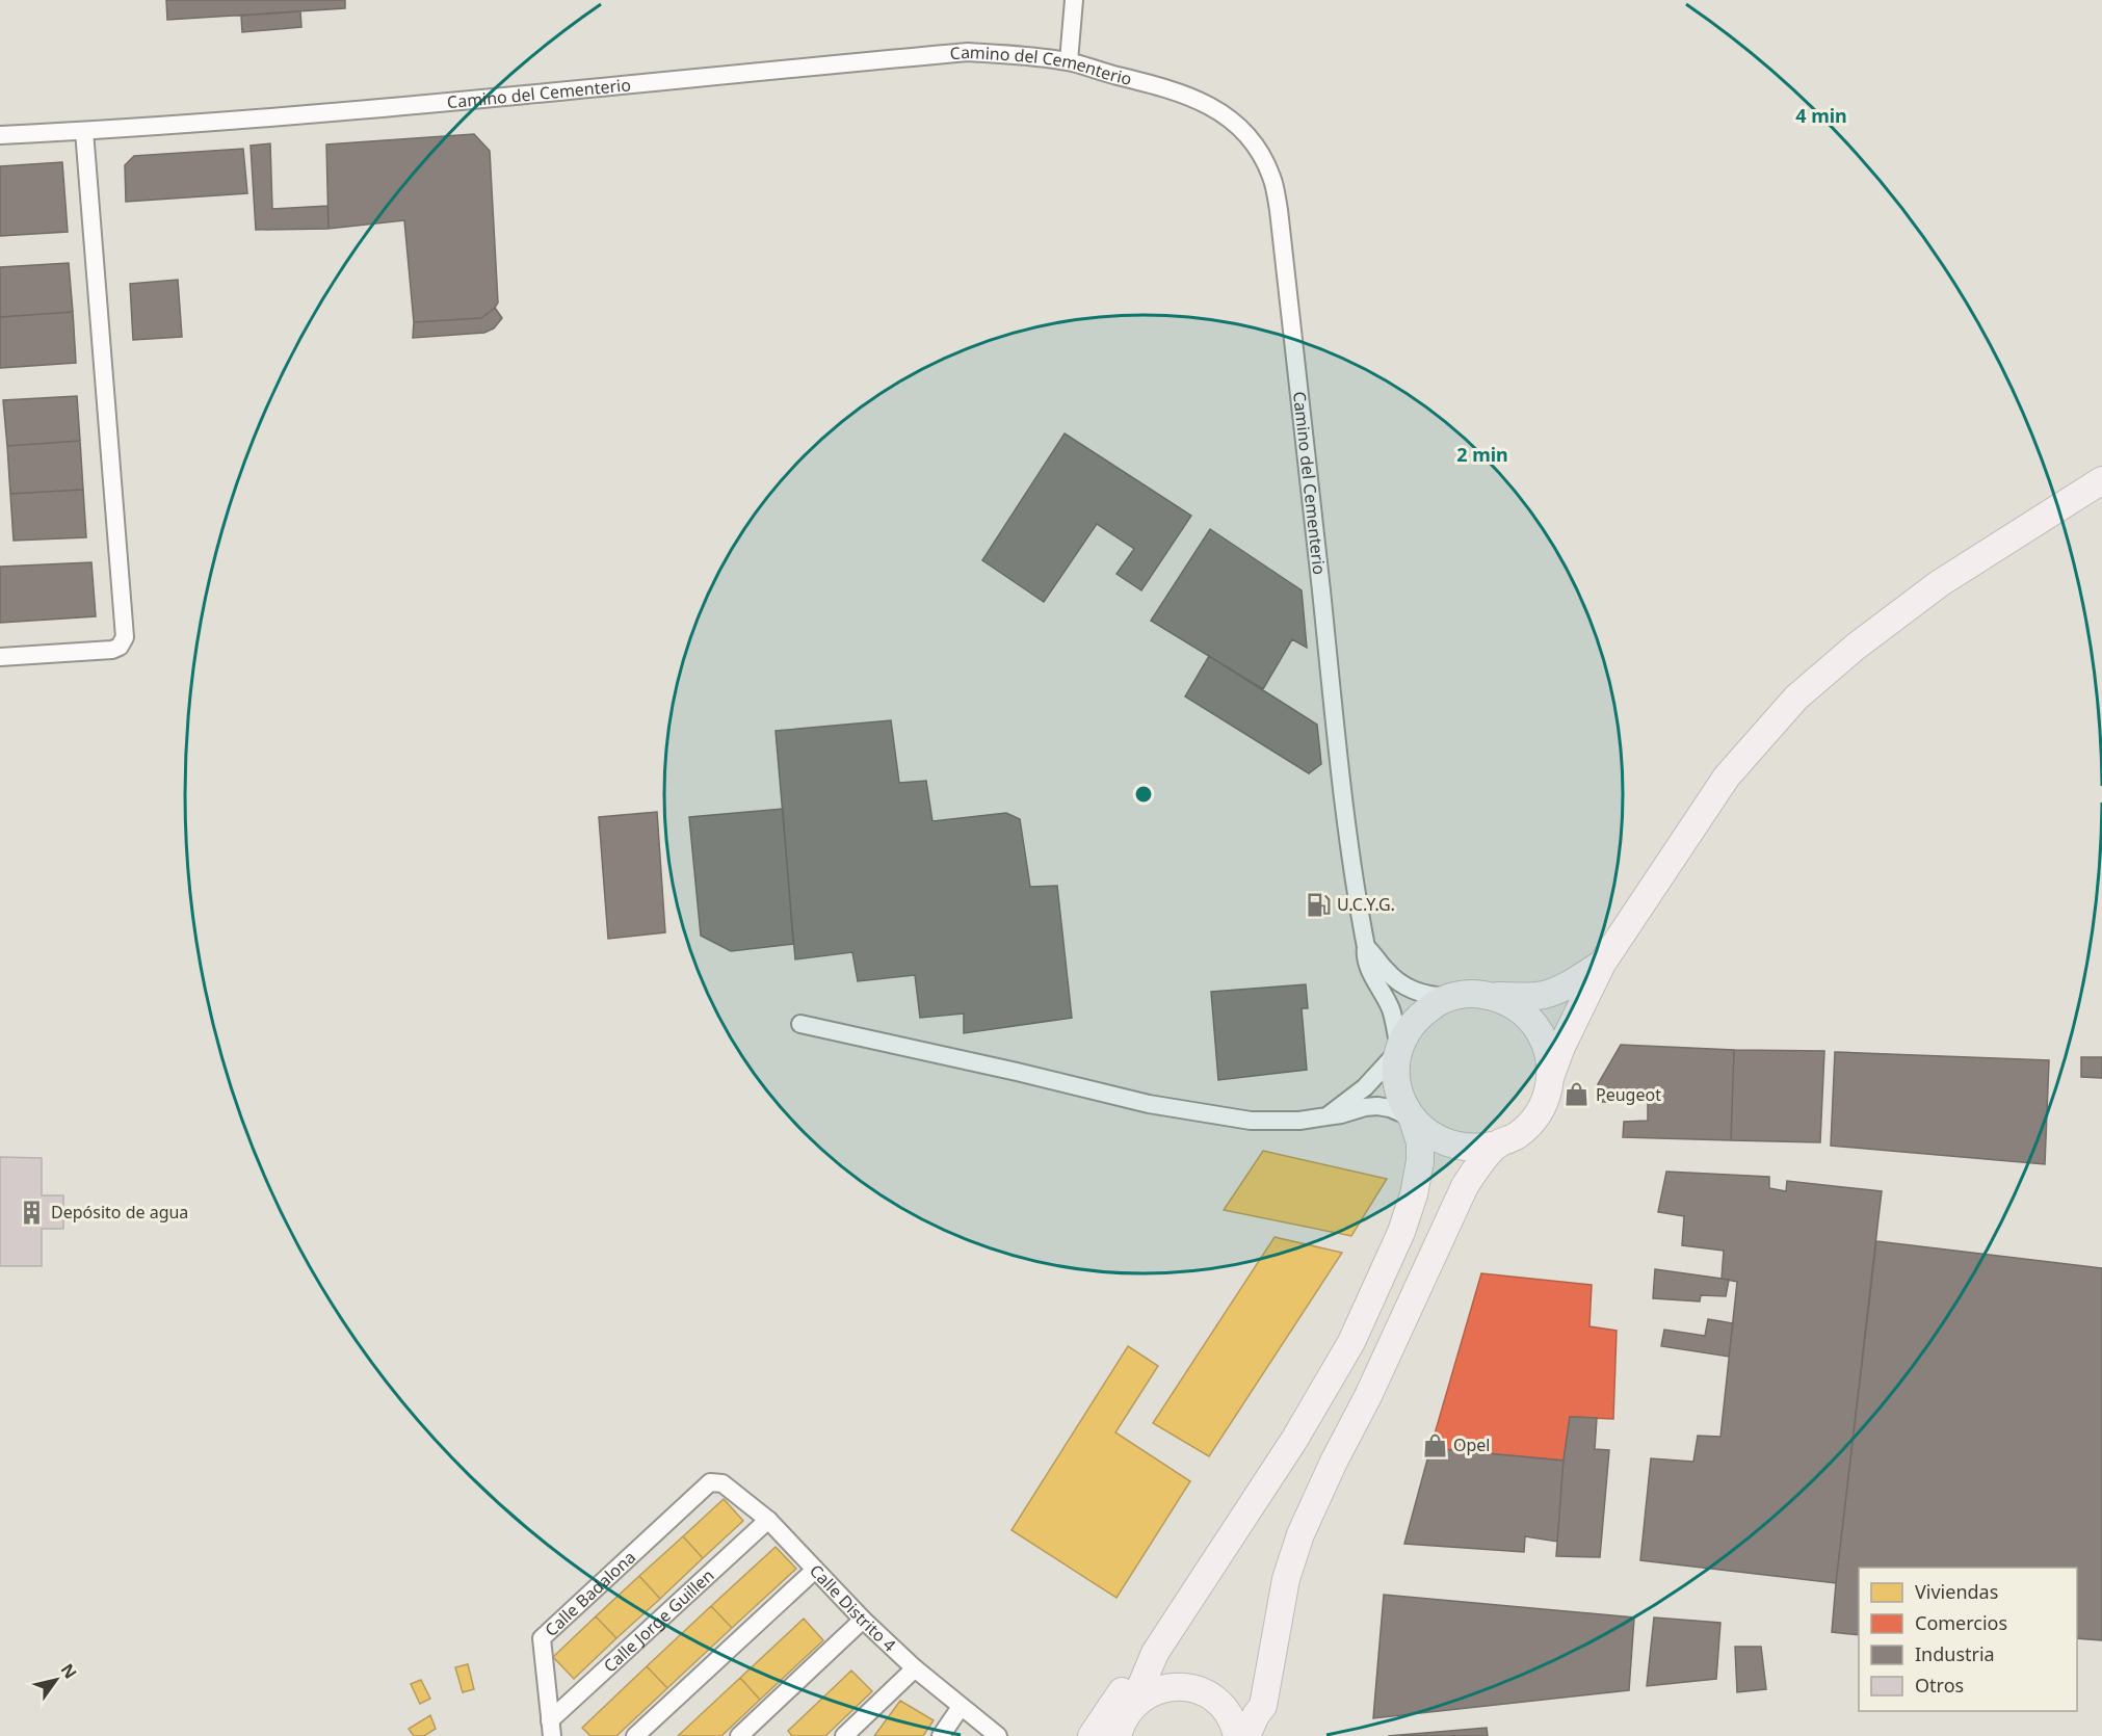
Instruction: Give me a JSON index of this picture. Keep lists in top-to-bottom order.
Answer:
{
  "streets": {
    "street": [
      "Camino del Cementerio",
      "Calle Badalona",
      "Calle Distrito 4",
      "Calle Jorge Guillen"
    ]
  },
  "crossings": [
    ["Calle Badalona", "Calle Distrito 4"],
    ["Calle Badalona", "Calle Jorge Guillen"],
    ["Calle Distrito 4", "Calle Jorge Guillen"]
  ],
  "places": {
    "fuel station": ["U.C.Y.G."],
    "shop": ["Peugeot", "Opel"],
    "building": ["Depósito de agua"]
  },
  "legend": [
    "Viviendas",
    "Comercios",
    "Industria",
    "Otros"
  ],
  "north": "top right",
  "rings": ["4 min", "2 min"]
}
